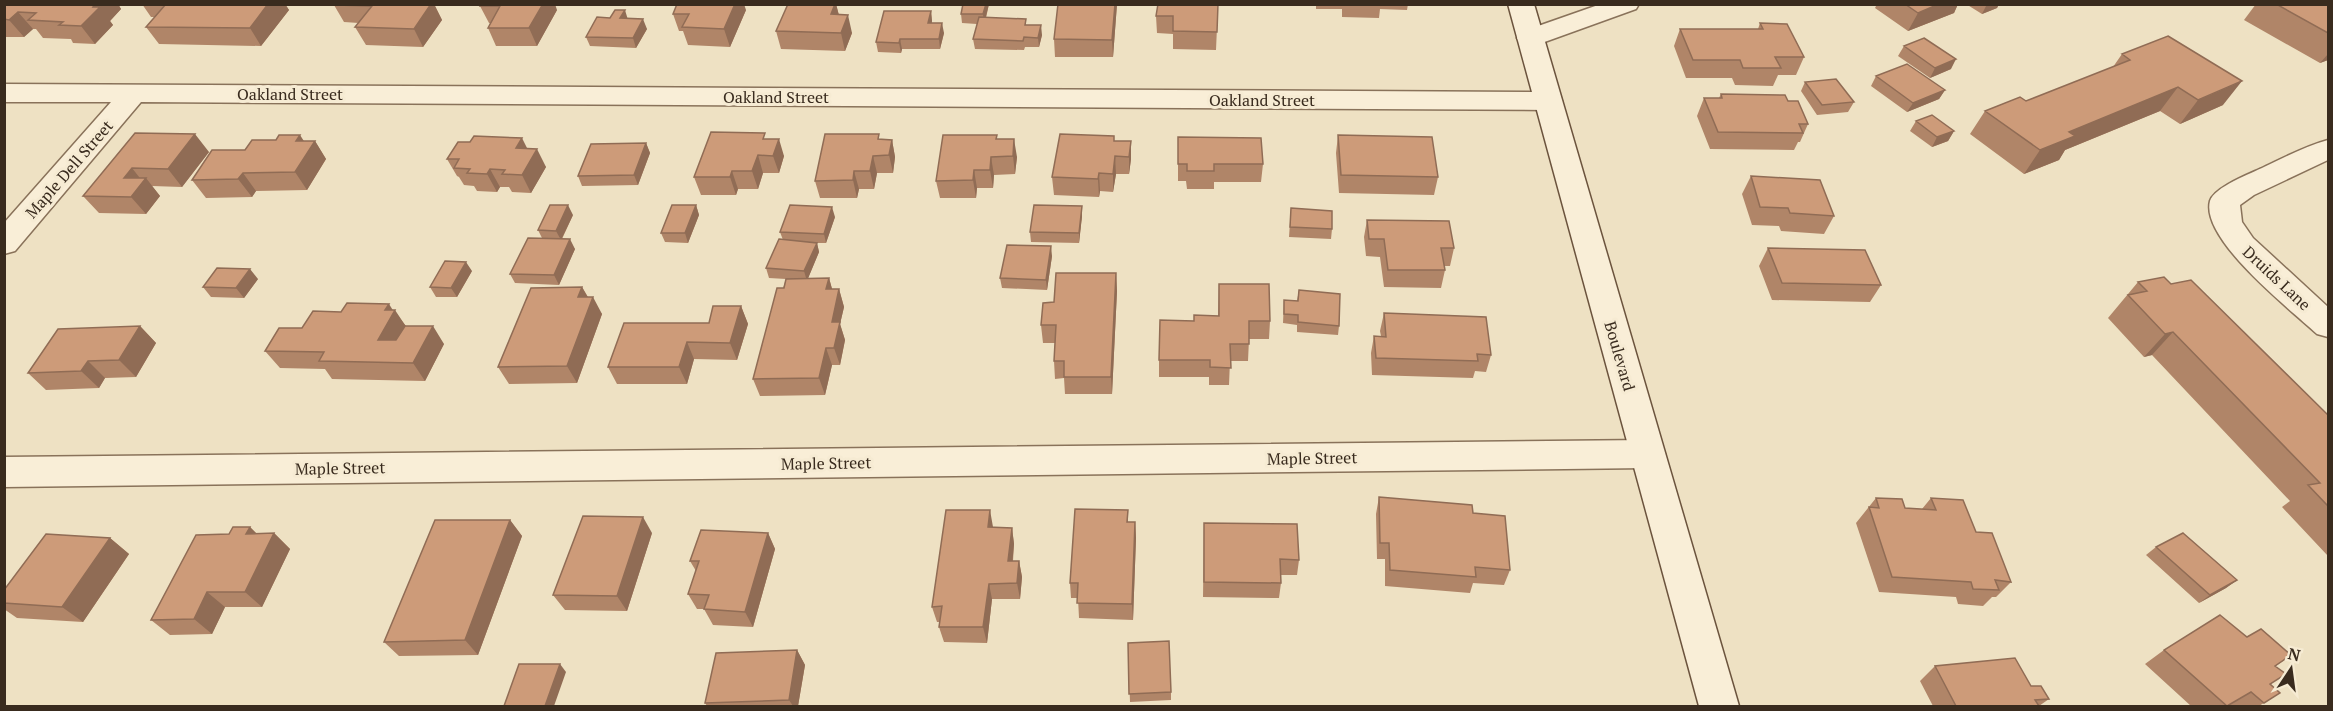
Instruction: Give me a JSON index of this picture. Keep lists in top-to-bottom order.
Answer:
{
  "streets": {
    "street": [
      "Oakland Street",
      "Maple Dell Street",
      "Druids Lane",
      "Boulevard",
      "Maple Street"
    ]
  },
  "crossings": [
    ["Oakland Street", "Maple Dell Street"],
    ["Oakland Street", "Boulevard"],
    ["Boulevard", "Maple Street"]
  ],
  "north": "top"
}
